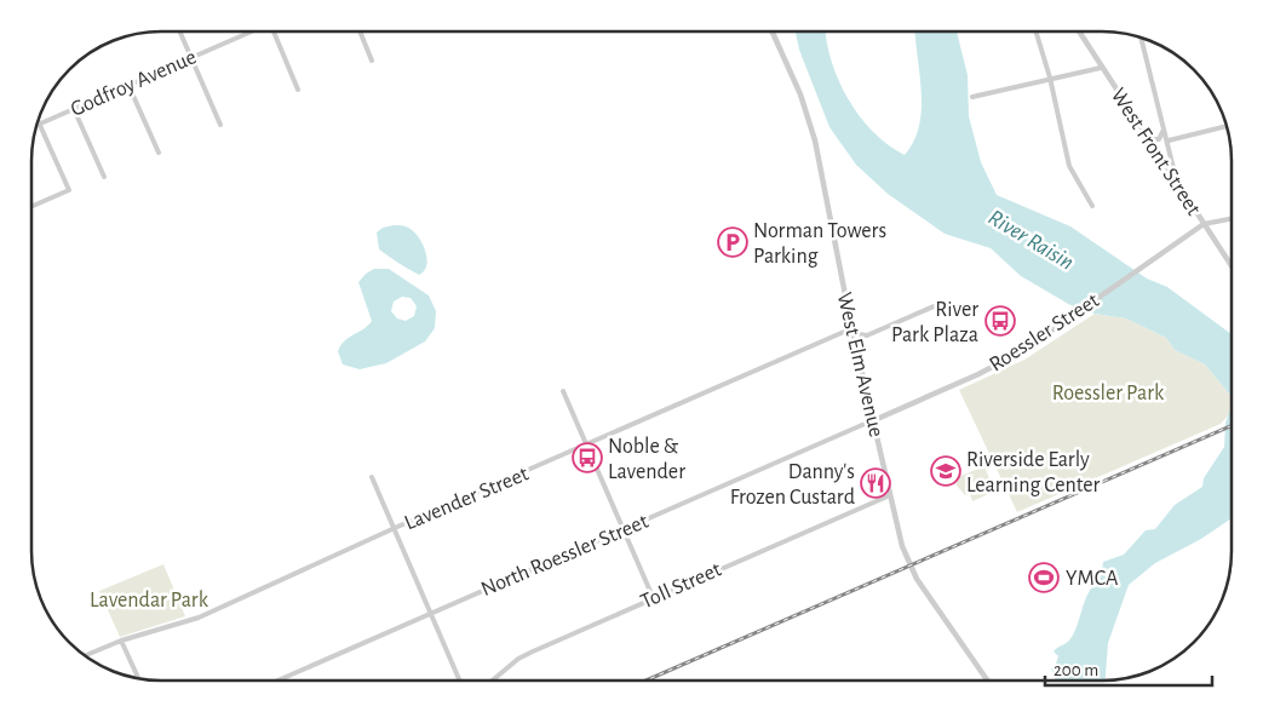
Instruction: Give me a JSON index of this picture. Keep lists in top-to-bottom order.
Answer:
{
  "streets": {
    "street": [
      "Godfroy Avenue",
      "West Front Street",
      "Roessler Street",
      "West Elm Avenue",
      "Lavender Street",
      "North Roessler Street",
      "Toll Street"
    ]
  },
  "crossings": [
    ["West Front Street", "Roessler Street"],
    ["Roessler Street", "West Elm Avenue"],
    ["Roessler Street", "North Roessler Street"],
    ["West Elm Avenue", "Lavender Street"],
    ["West Elm Avenue", "North Roessler Street"],
    ["West Elm Avenue", "Toll Street"]
  ],
  "water": ["River Raisin"],
  "parks": ["Roessler Park", "Lavendar Park"],
  "places": {
    "parking": ["Norman Towers Parking"],
    "bus stop": ["River Park Plaza", "Noble & Lavender"],
    "school or university": ["Riverside Early Learning Center"],
    "restaurant": ["Danny's Frozen Custard"],
    "sports": ["YMCA"]
  },
  "scale_bar": "200 m"
}
